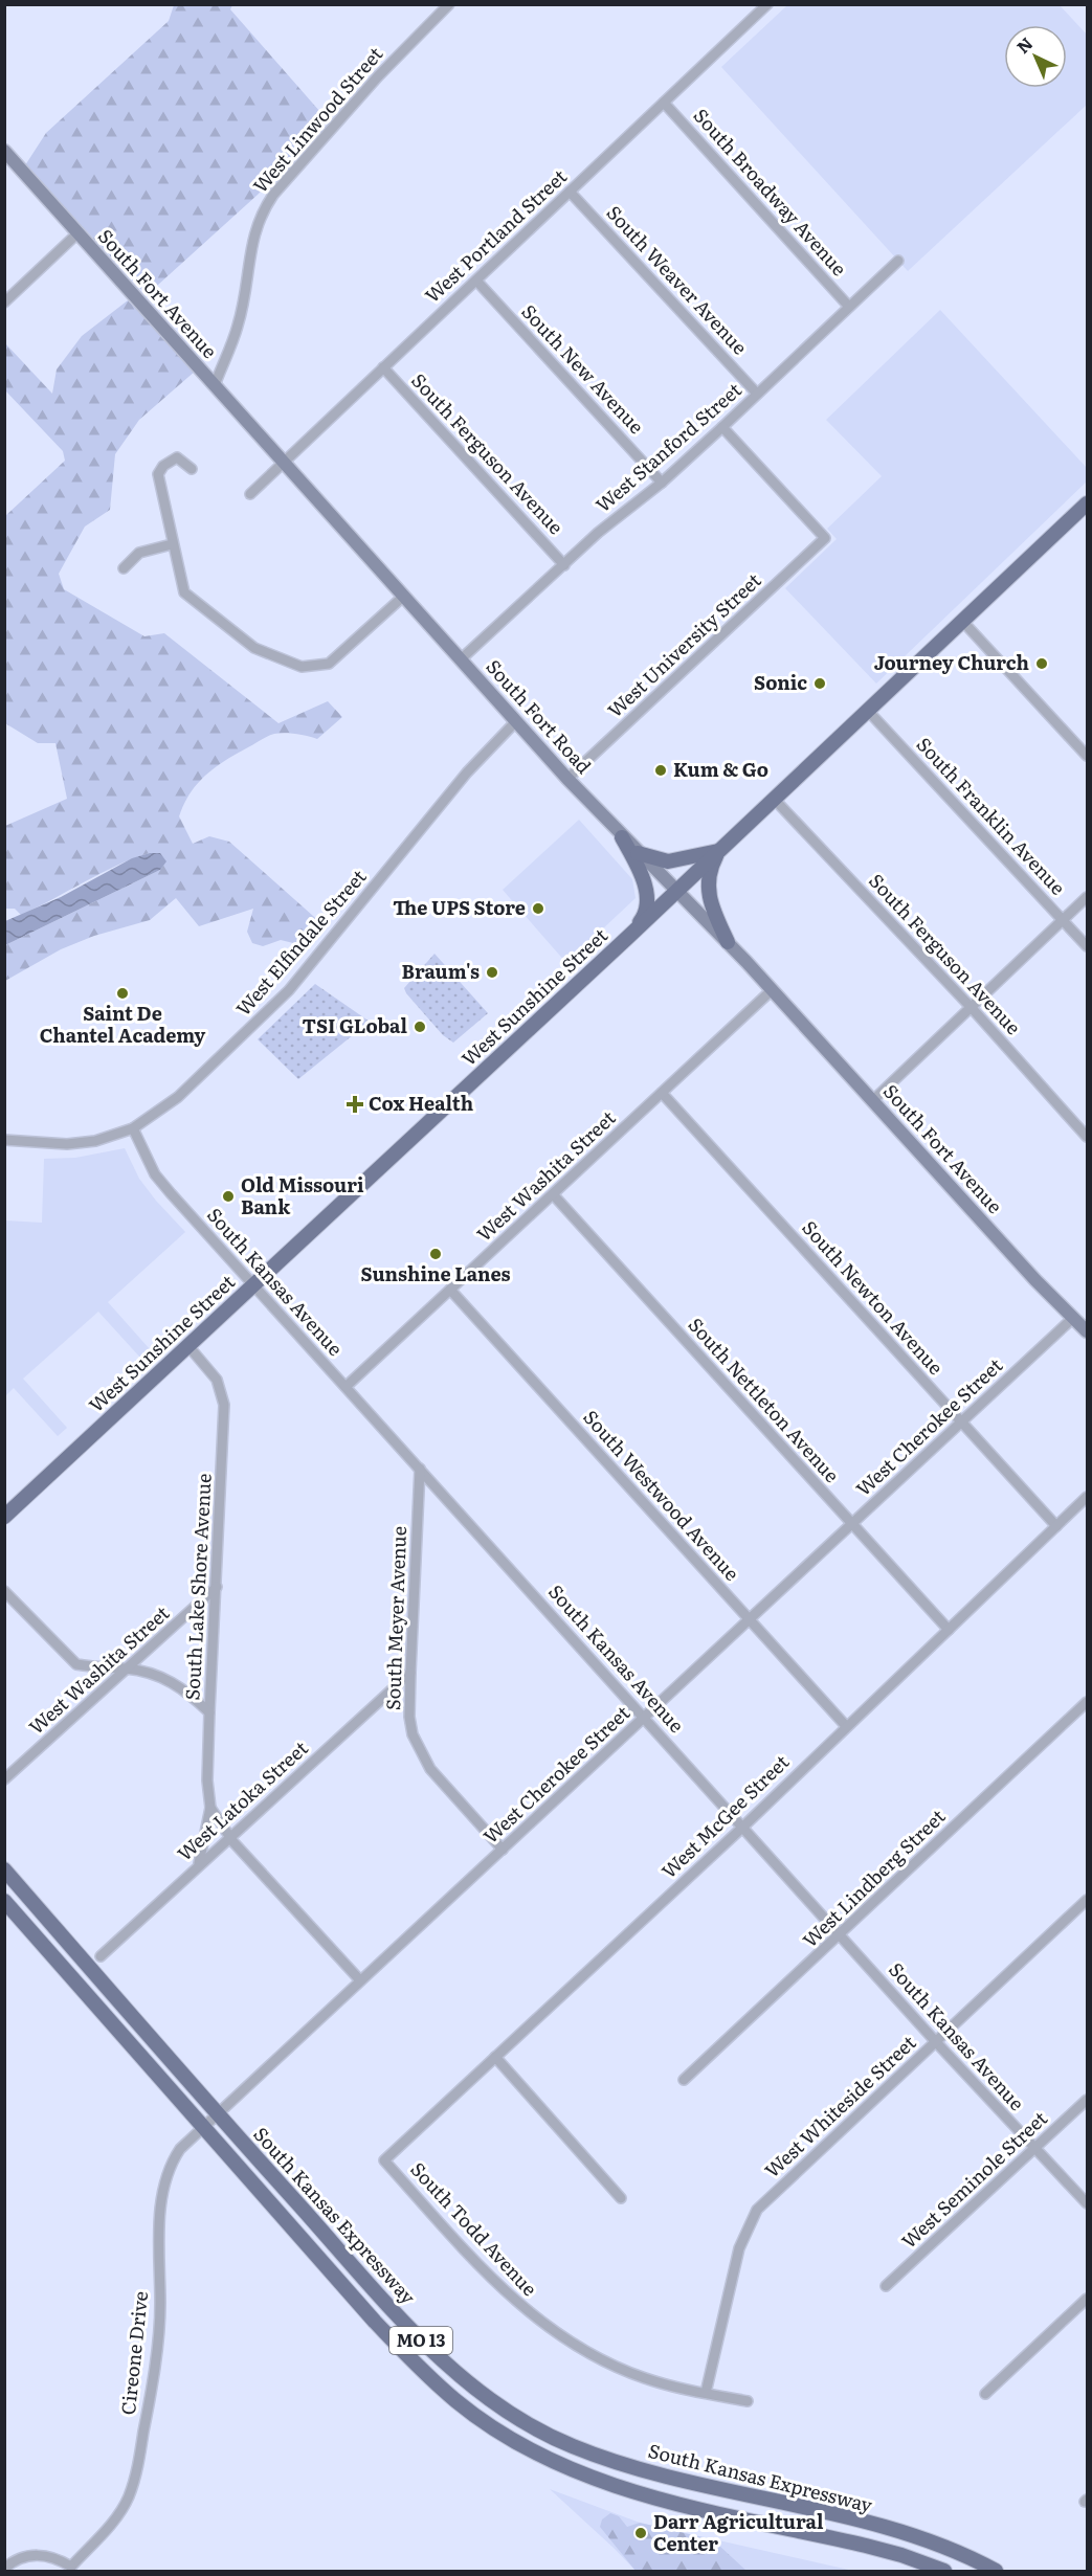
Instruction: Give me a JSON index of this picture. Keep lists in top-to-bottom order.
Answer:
{
  "streets": {
    "main road": ["West Sunshine Street", "South Kansas Expressway", "MO 13"],
    "street": [
      "West Linwood Street",
      "South Broadway Avenue",
      "West Portland Street",
      "South Weaver Avenue",
      "South Fort Avenue",
      "South New Avenue",
      "West Stanford Street",
      "South Ferguson Avenue",
      "West University Street",
      "South Fort Road",
      "South Franklin Avenue",
      "West Elfindale Street",
      "West Washita Street",
      "South Kansas Avenue",
      "South Newton Avenue",
      "South Nettleton Avenue",
      "West Cherokee Street",
      "South Westwood Avenue",
      "South Lake Shore Avenue",
      "South Meyer Avenue",
      "West Latoka Street",
      "West McGee Street",
      "West Lindberg Street",
      "West Whiteside Street",
      "West Seminole Street",
      "South Todd Avenue",
      "Cireone Drive"
    ]
  },
  "crossings": [
    ["West Linwood Street", "South Fort Avenue"],
    ["South Broadway Avenue", "West Portland Street"],
    ["South Broadway Avenue", "West Stanford Street"],
    ["West Portland Street", "South Weaver Avenue"],
    ["West Portland Street", "South Fort Avenue"],
    ["West Portland Street", "South New Avenue"],
    ["West Portland Street", "South Ferguson Avenue"],
    ["West Portland Street", "South Fort Road"],
    ["South Weaver Avenue", "West Stanford Street"],
    ["South Fort Avenue", "South Fort Road"],
    ["South Fort Avenue", "West Washita Street"],
    ["South Fort Avenue", "West Cherokee Street"],
    ["South New Avenue", "West Stanford Street"],
    ["West Stanford Street", "South Ferguson Avenue"],
    ["West Stanford Street", "West University Street"],
    ["West Stanford Street", "South Fort Road"],
    ["South Ferguson Avenue", "West Sunshine Street"],
    ["West University Street", "South Fort Road"],
    ["South Fort Road", "West Elfindale Street"],
    ["South Fort Road", "West Sunshine Street"],
    ["South Fort Road", "West Washita Street"],
    ["South Franklin Avenue", "West Sunshine Street"],
    ["West Elfindale Street", "South Kansas Avenue"],
    ["West Sunshine Street", "South Kansas Avenue"],
    ["West Sunshine Street", "South Lake Shore Avenue"],
    ["West Washita Street", "South Kansas Avenue"],
    ["West Washita Street", "South Newton Avenue"],
    ["West Washita Street", "South Nettleton Avenue"],
    ["West Washita Street", "South Westwood Avenue"],
    ["West Washita Street", "South Lake Shore Avenue"],
    ["South Kansas Avenue", "West Cherokee Street"],
    ["South Kansas Avenue", "South Meyer Avenue"],
    ["South Kansas Avenue", "West McGee Street"],
    ["South Kansas Avenue", "West Lindberg Street"],
    ["South Kansas Avenue", "West Whiteside Street"],
    ["South Kansas Avenue", "West Seminole Street"],
    ["South Newton Avenue", "West Cherokee Street"],
    ["South Newton Avenue", "West McGee Street"],
    ["South Nettleton Avenue", "West Cherokee Street"],
    ["South Nettleton Avenue", "West McGee Street"],
    ["West Cherokee Street", "South Westwood Avenue"],
    ["West Cherokee Street", "South Meyer Avenue"],
    ["West Cherokee Street", "South Kansas Expressway"],
    ["West Cherokee Street", "Cireone Drive"],
    ["South Westwood Avenue", "West McGee Street"],
    ["South Lake Shore Avenue", "West Latoka Street"],
    ["South Meyer Avenue", "West Latoka Street"],
    ["West McGee Street", "South Todd Avenue"],
    ["West Whiteside Street", "South Todd Avenue"],
    ["South Kansas Expressway", "Cireone Drive"]
  ],
  "places": {
    "other": [
      "Journey Church",
      "Sonic",
      "Kum & Go",
      "The UPS Store",
      "Braum's",
      "Saint De Chantel Academy",
      "TSI GLobal",
      "Old Missouri Bank",
      "Sunshine Lanes",
      "Darr Agricultural Center"
    ],
    "health": ["Cox Health"]
  },
  "north": "top left"
}
